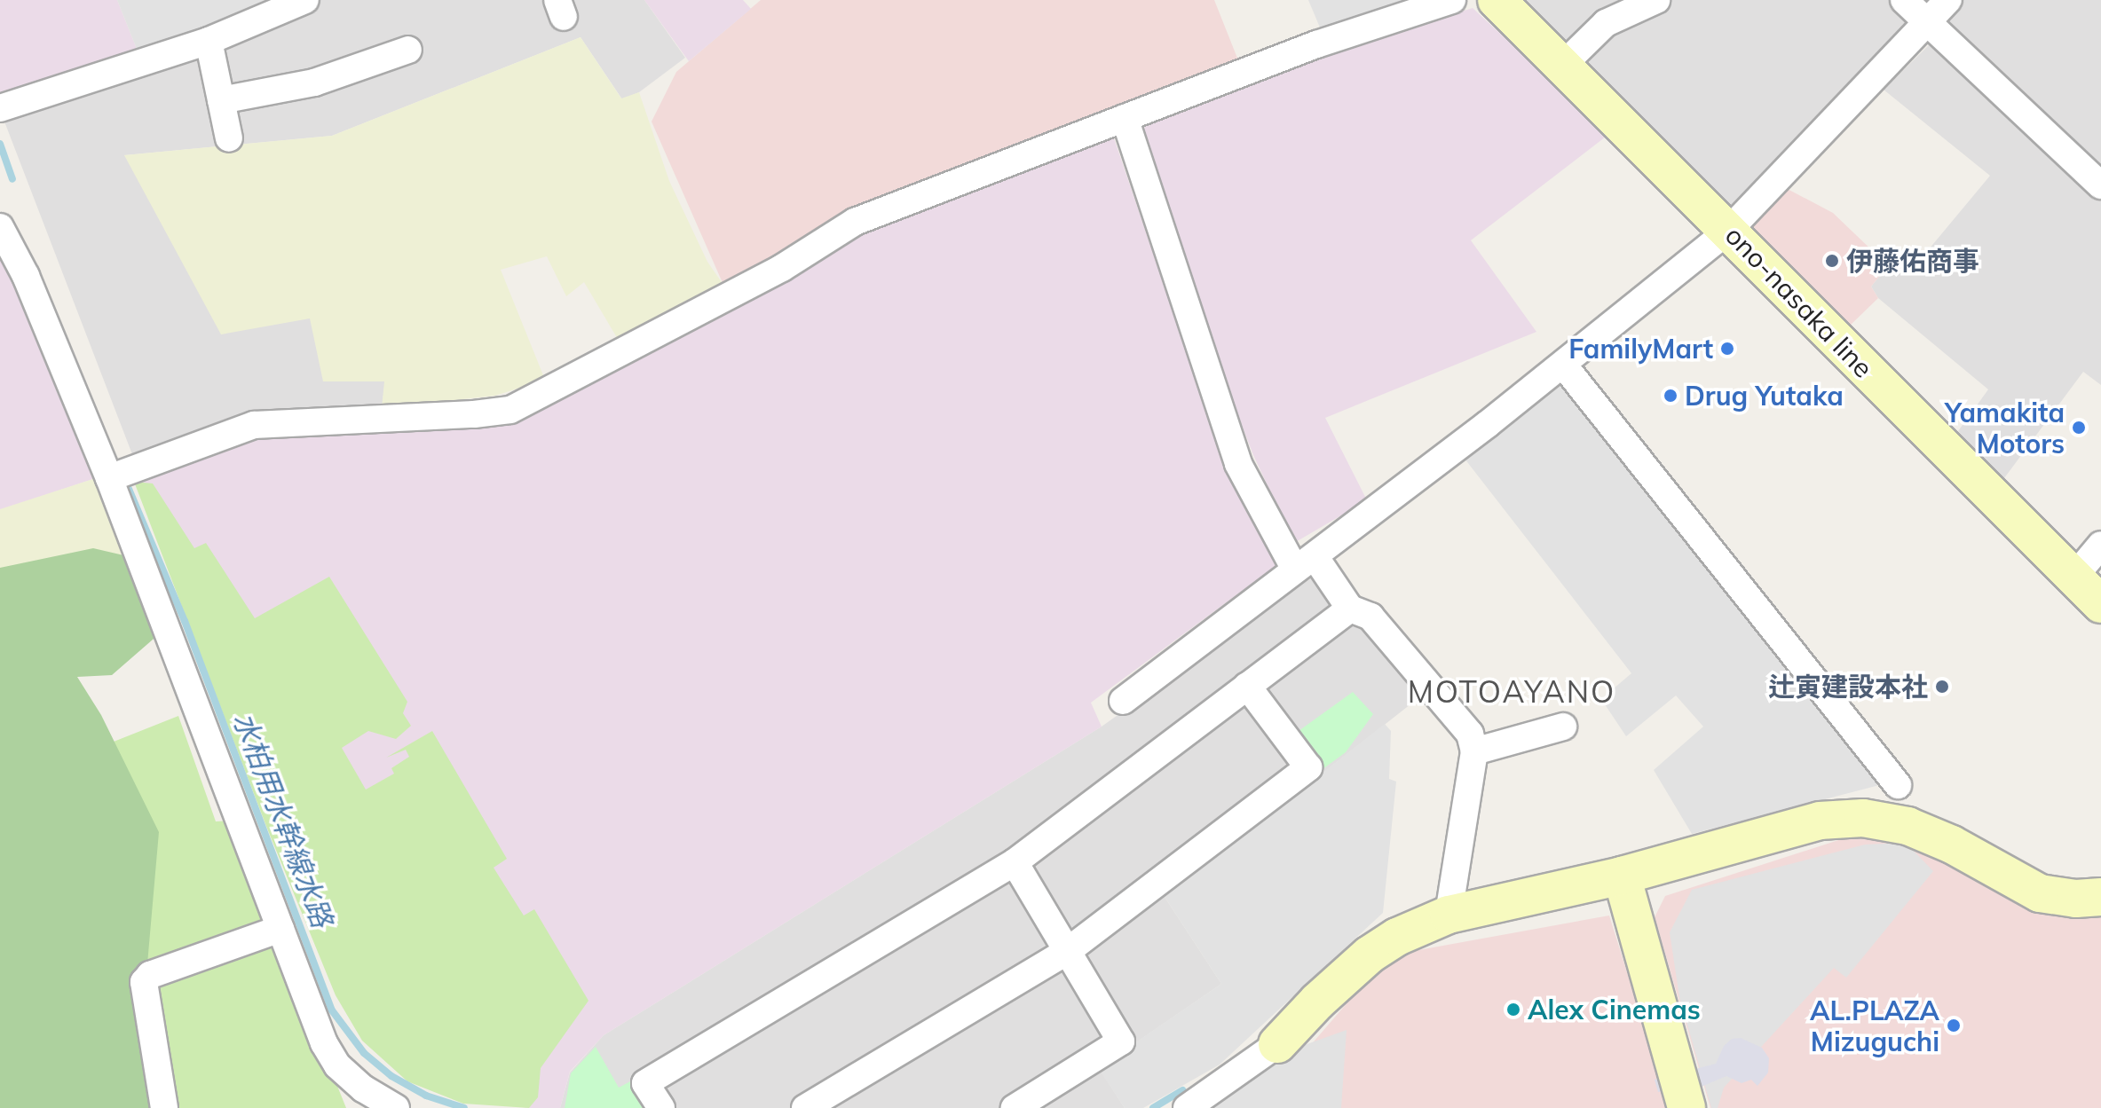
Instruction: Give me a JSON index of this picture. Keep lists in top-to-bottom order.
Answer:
{
  "streets": {
    "street": ["ono-nasaka line"]
  },
  "districts": ["MOTOAYANO"],
  "water": ["水柏用水幹線水路"],
  "places": [
    "伊藤佑商事",
    "FamilyMart",
    "Drug Yutaka",
    "Yamakita Motors",
    "辻寅建設本社",
    "Alex Cinemas",
    "AL.PLAZA Mizuguchi"
  ]
}
